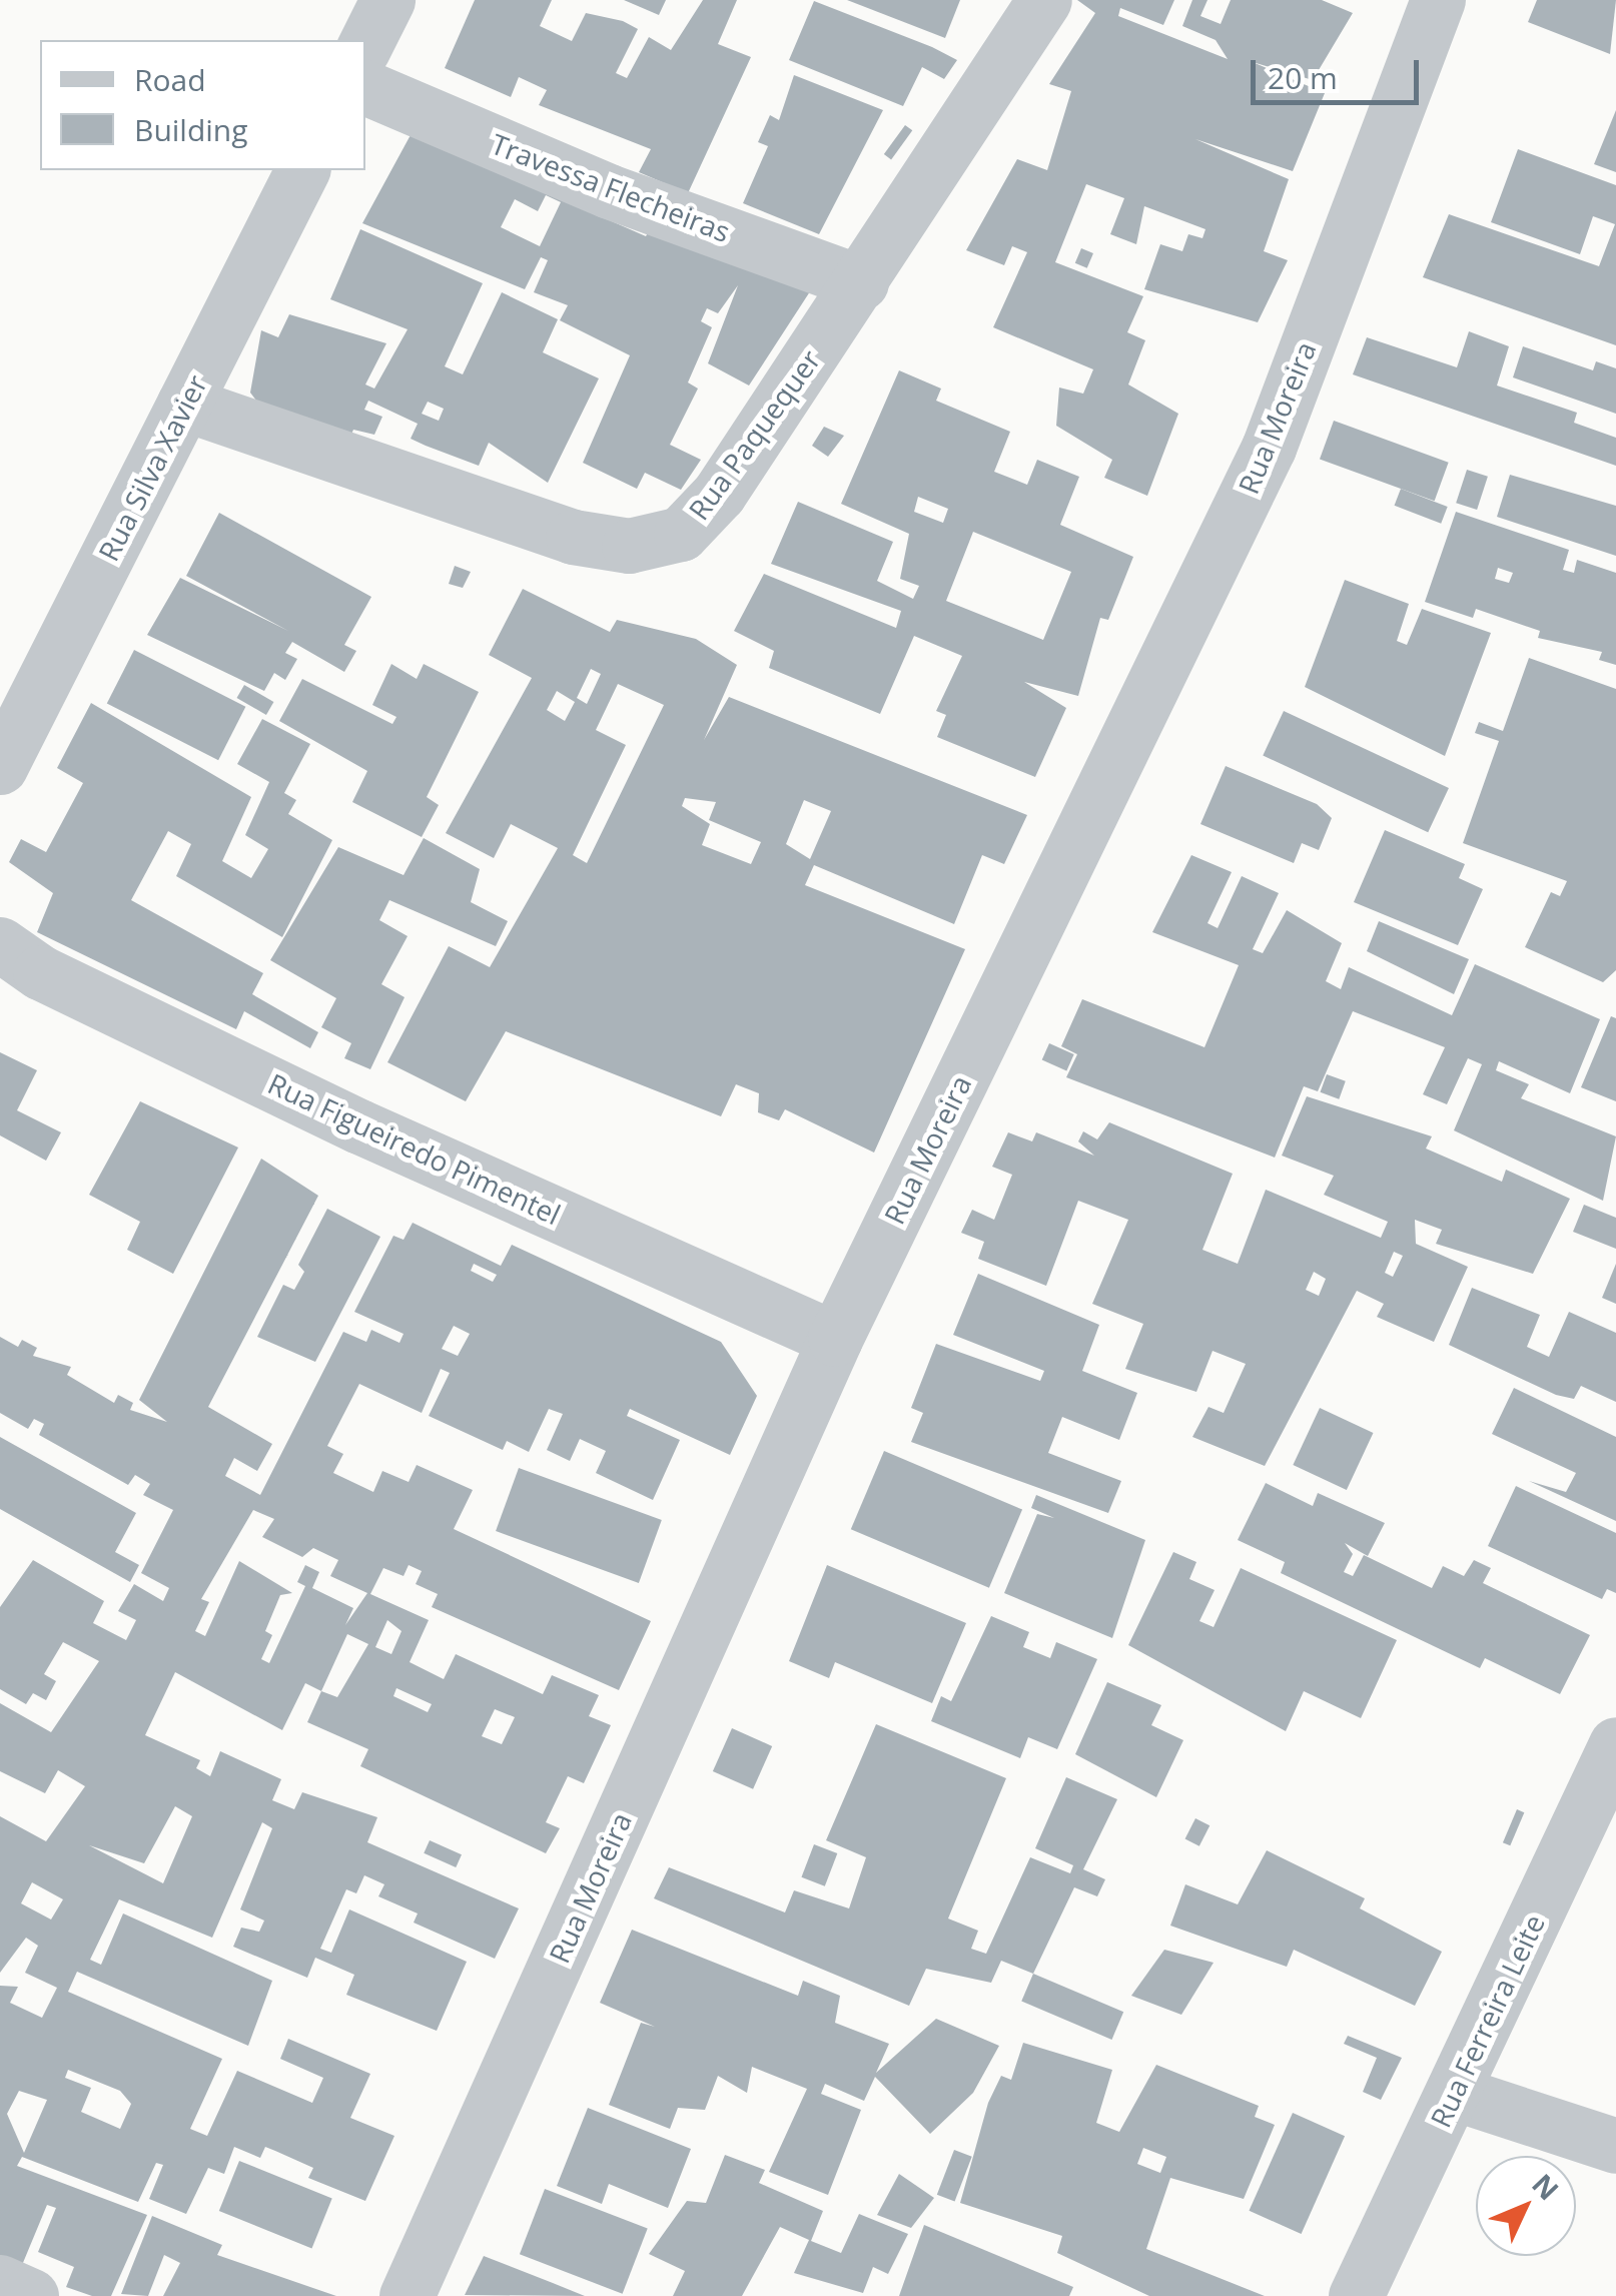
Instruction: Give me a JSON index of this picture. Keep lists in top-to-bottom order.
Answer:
{
  "streets": {
    "street": [
      "Travessa Flecheiras",
      "Rua Moreira",
      "Rua Paquequer",
      "Rua Silva Xavier",
      "Rua Figueiredo Pimentel",
      "Rua Ferreira Leite"
    ]
  },
  "crossings": [
    ["Travessa Flecheiras", "Rua Paquequer"],
    ["Rua Moreira", "Rua Figueiredo Pimentel"],
    ["Rua Paquequer", "Rua Silva Xavier"]
  ],
  "legend": ["Road", "Building"],
  "scale_bar": "20 m",
  "north": "top right"
}
